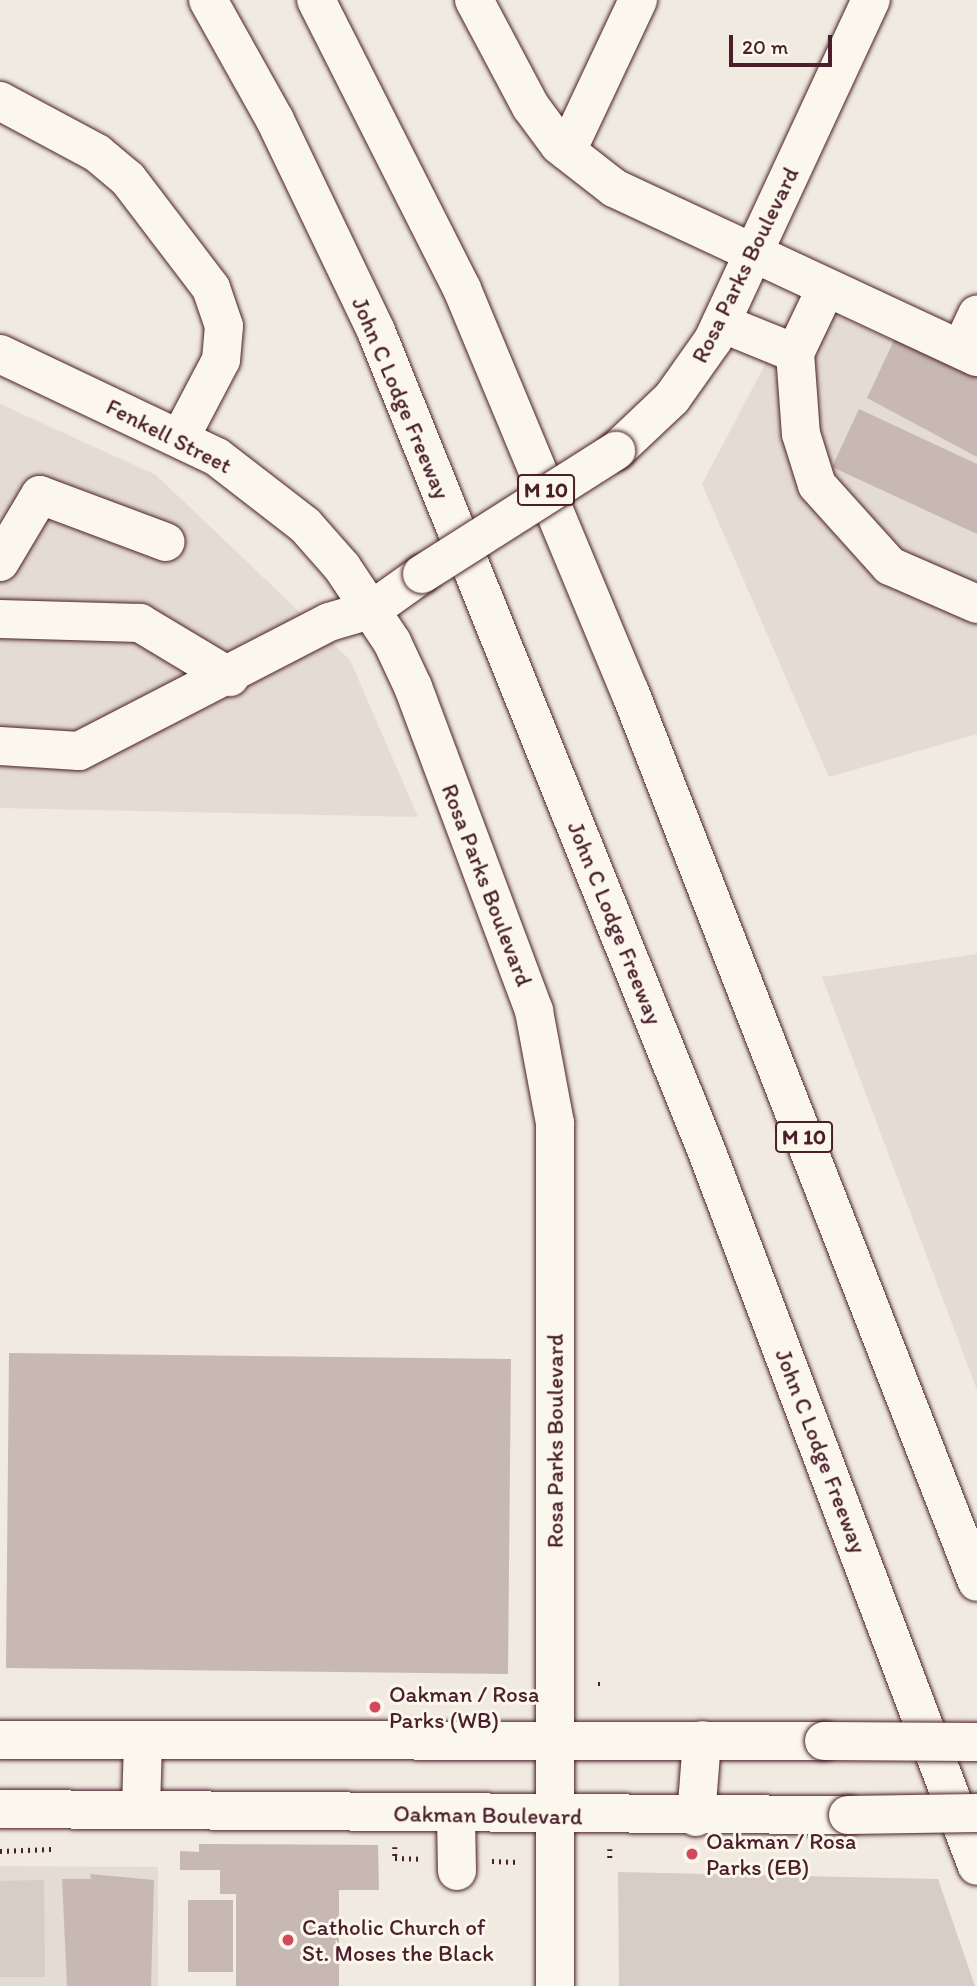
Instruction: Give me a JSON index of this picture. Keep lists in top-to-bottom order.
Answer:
{
  "streets": {
    "main road": [
      "Rosa Parks Boulevard",
      "John C Lodge Freeway",
      "Fenkell Street",
      "M 10",
      "Oakman Boulevard"
    ]
  },
  "crossings": [
    ["Rosa Parks Boulevard", "Fenkell Street"],
    ["Rosa Parks Boulevard", "Oakman Boulevard"]
  ],
  "places": ["Oakman / Rosa Parks (WB)", "Oakman / Rosa Parks (EB)", "Catholic Church of St. Moses the Black"],
  "scale_bar": "20 m"
}
